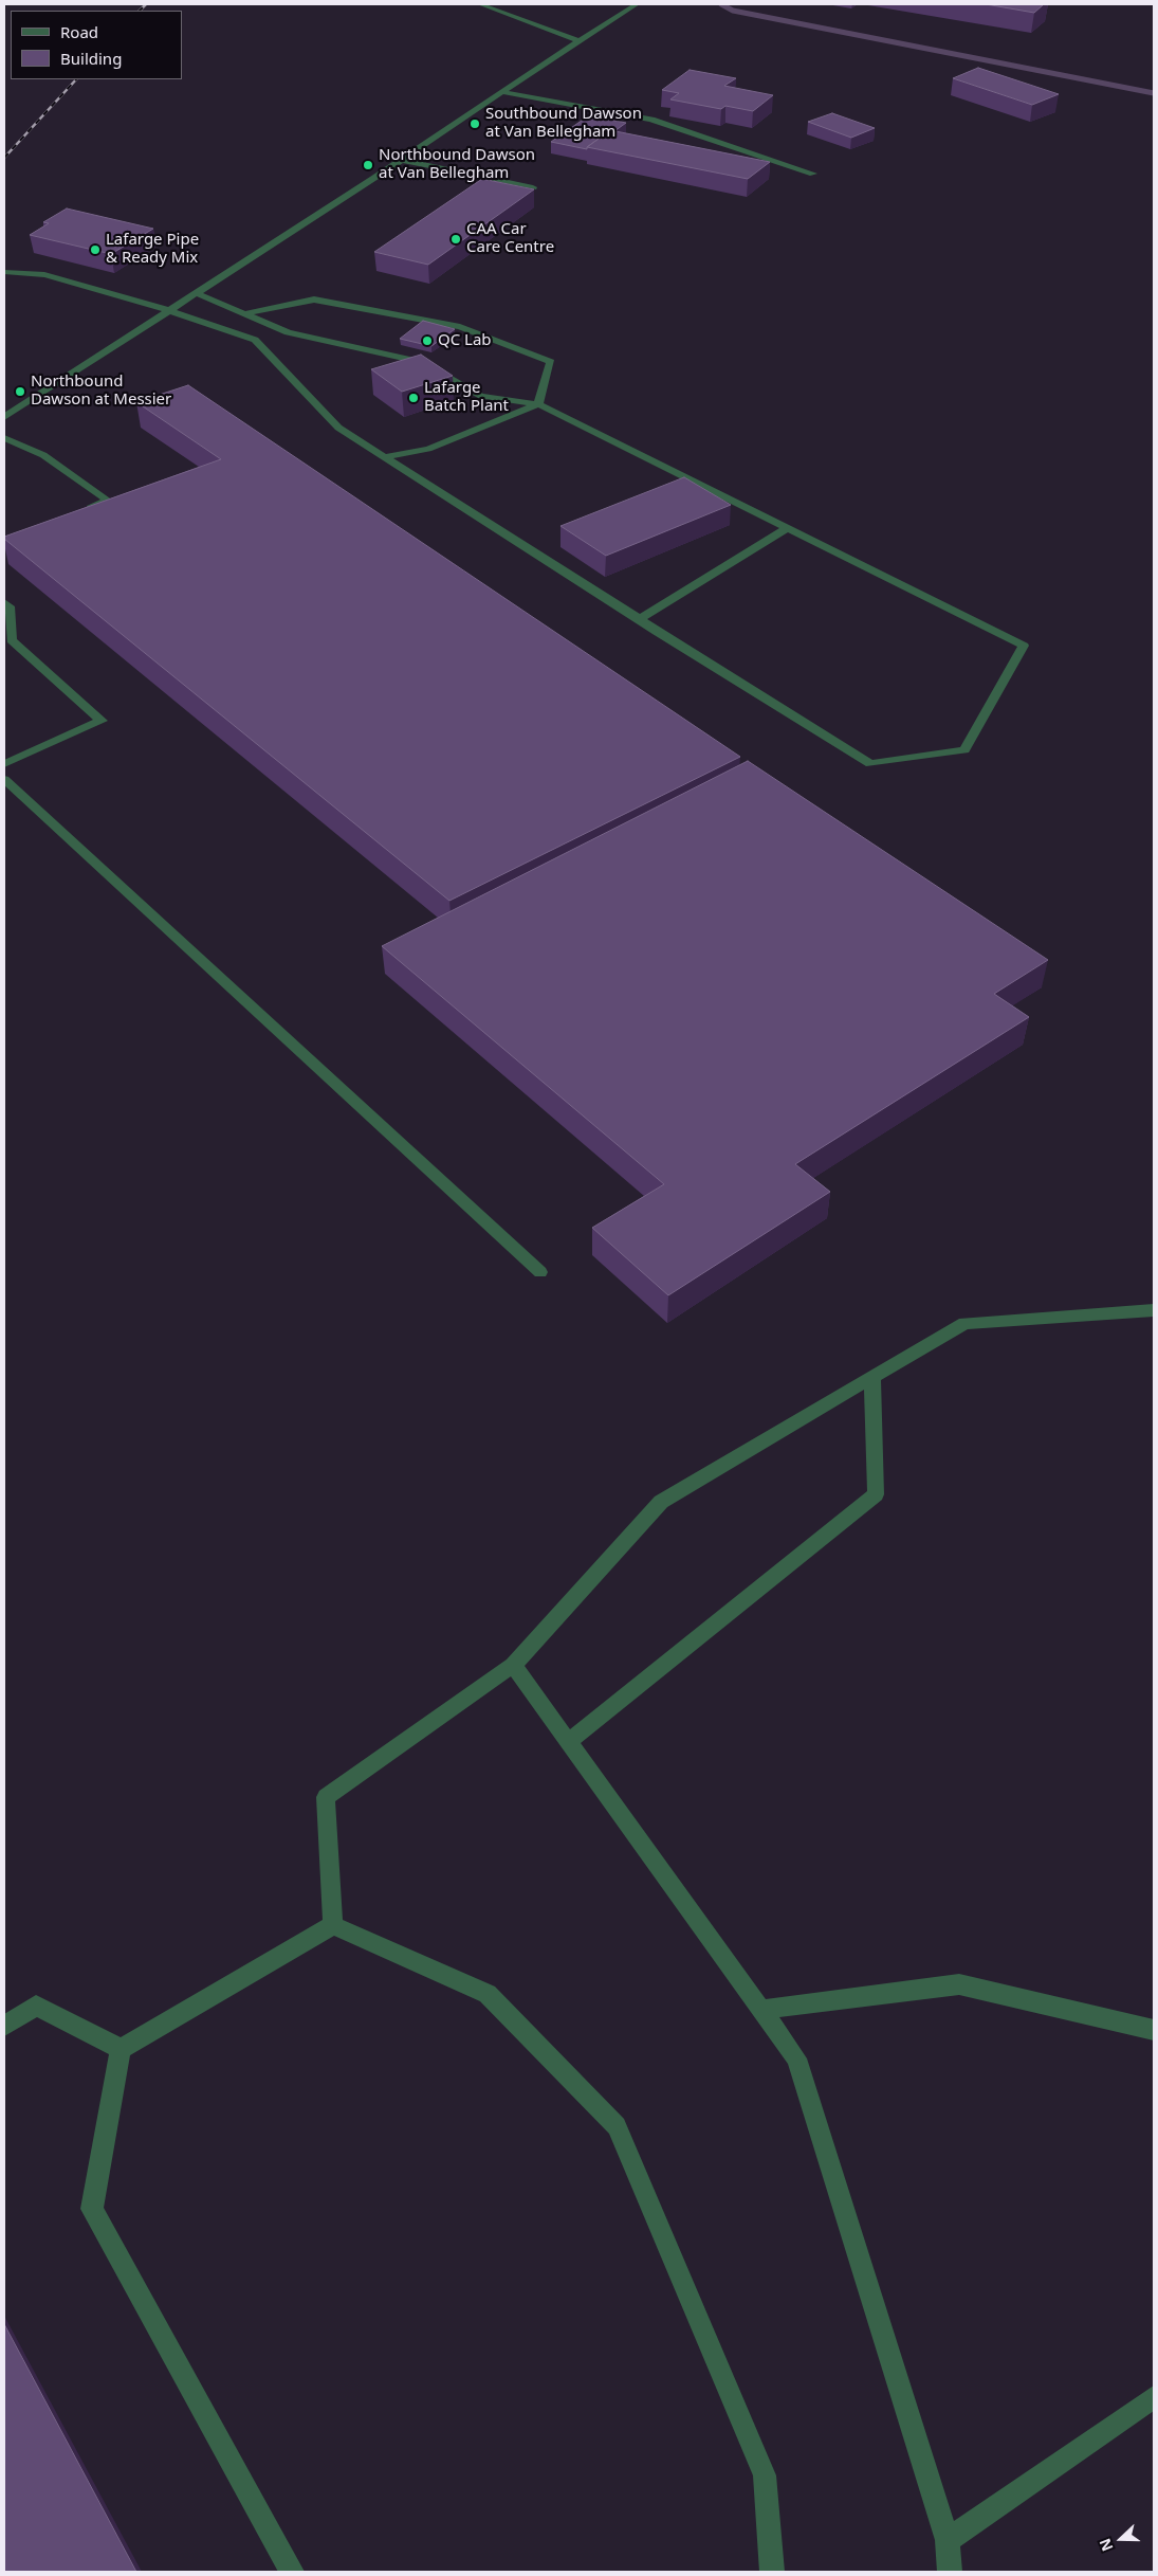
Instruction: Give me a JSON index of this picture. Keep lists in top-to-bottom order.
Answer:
{
  "places": [
    "Southbound Dawson at Van Bellegham",
    "Northbound Dawson at Van Bellegham",
    "CAA Car Care Centre",
    "Lafarge Pipe & Ready Mix",
    "QC Lab",
    "Northbound Dawson at Messier",
    "Lafarge Batch Plant"
  ],
  "legend": ["Road", "Building"],
  "north": "left"
}
